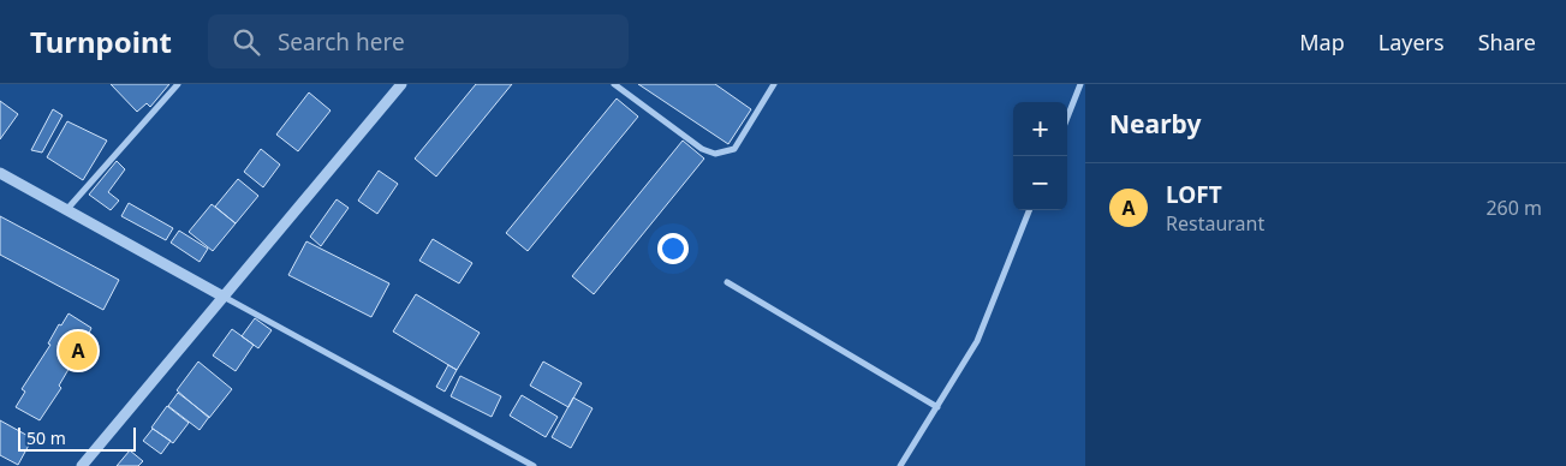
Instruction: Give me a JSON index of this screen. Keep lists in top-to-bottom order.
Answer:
{
  "scale_bar": "50 m",
  "page": {
    "header": "Turnpoint",
    "search": "Search here",
    "nav": ["Map", "Layers", "Share"],
    "heading": "Nearby",
    "map_buttons": ["+", "−"],
    "list": [
      {
        "mark": "A",
        "name": "LOFT",
        "note": "Restaurant",
        "value": "260 m"
      }
    ],
    "pins": "A",
    "scale": "50 m"
  }
}
